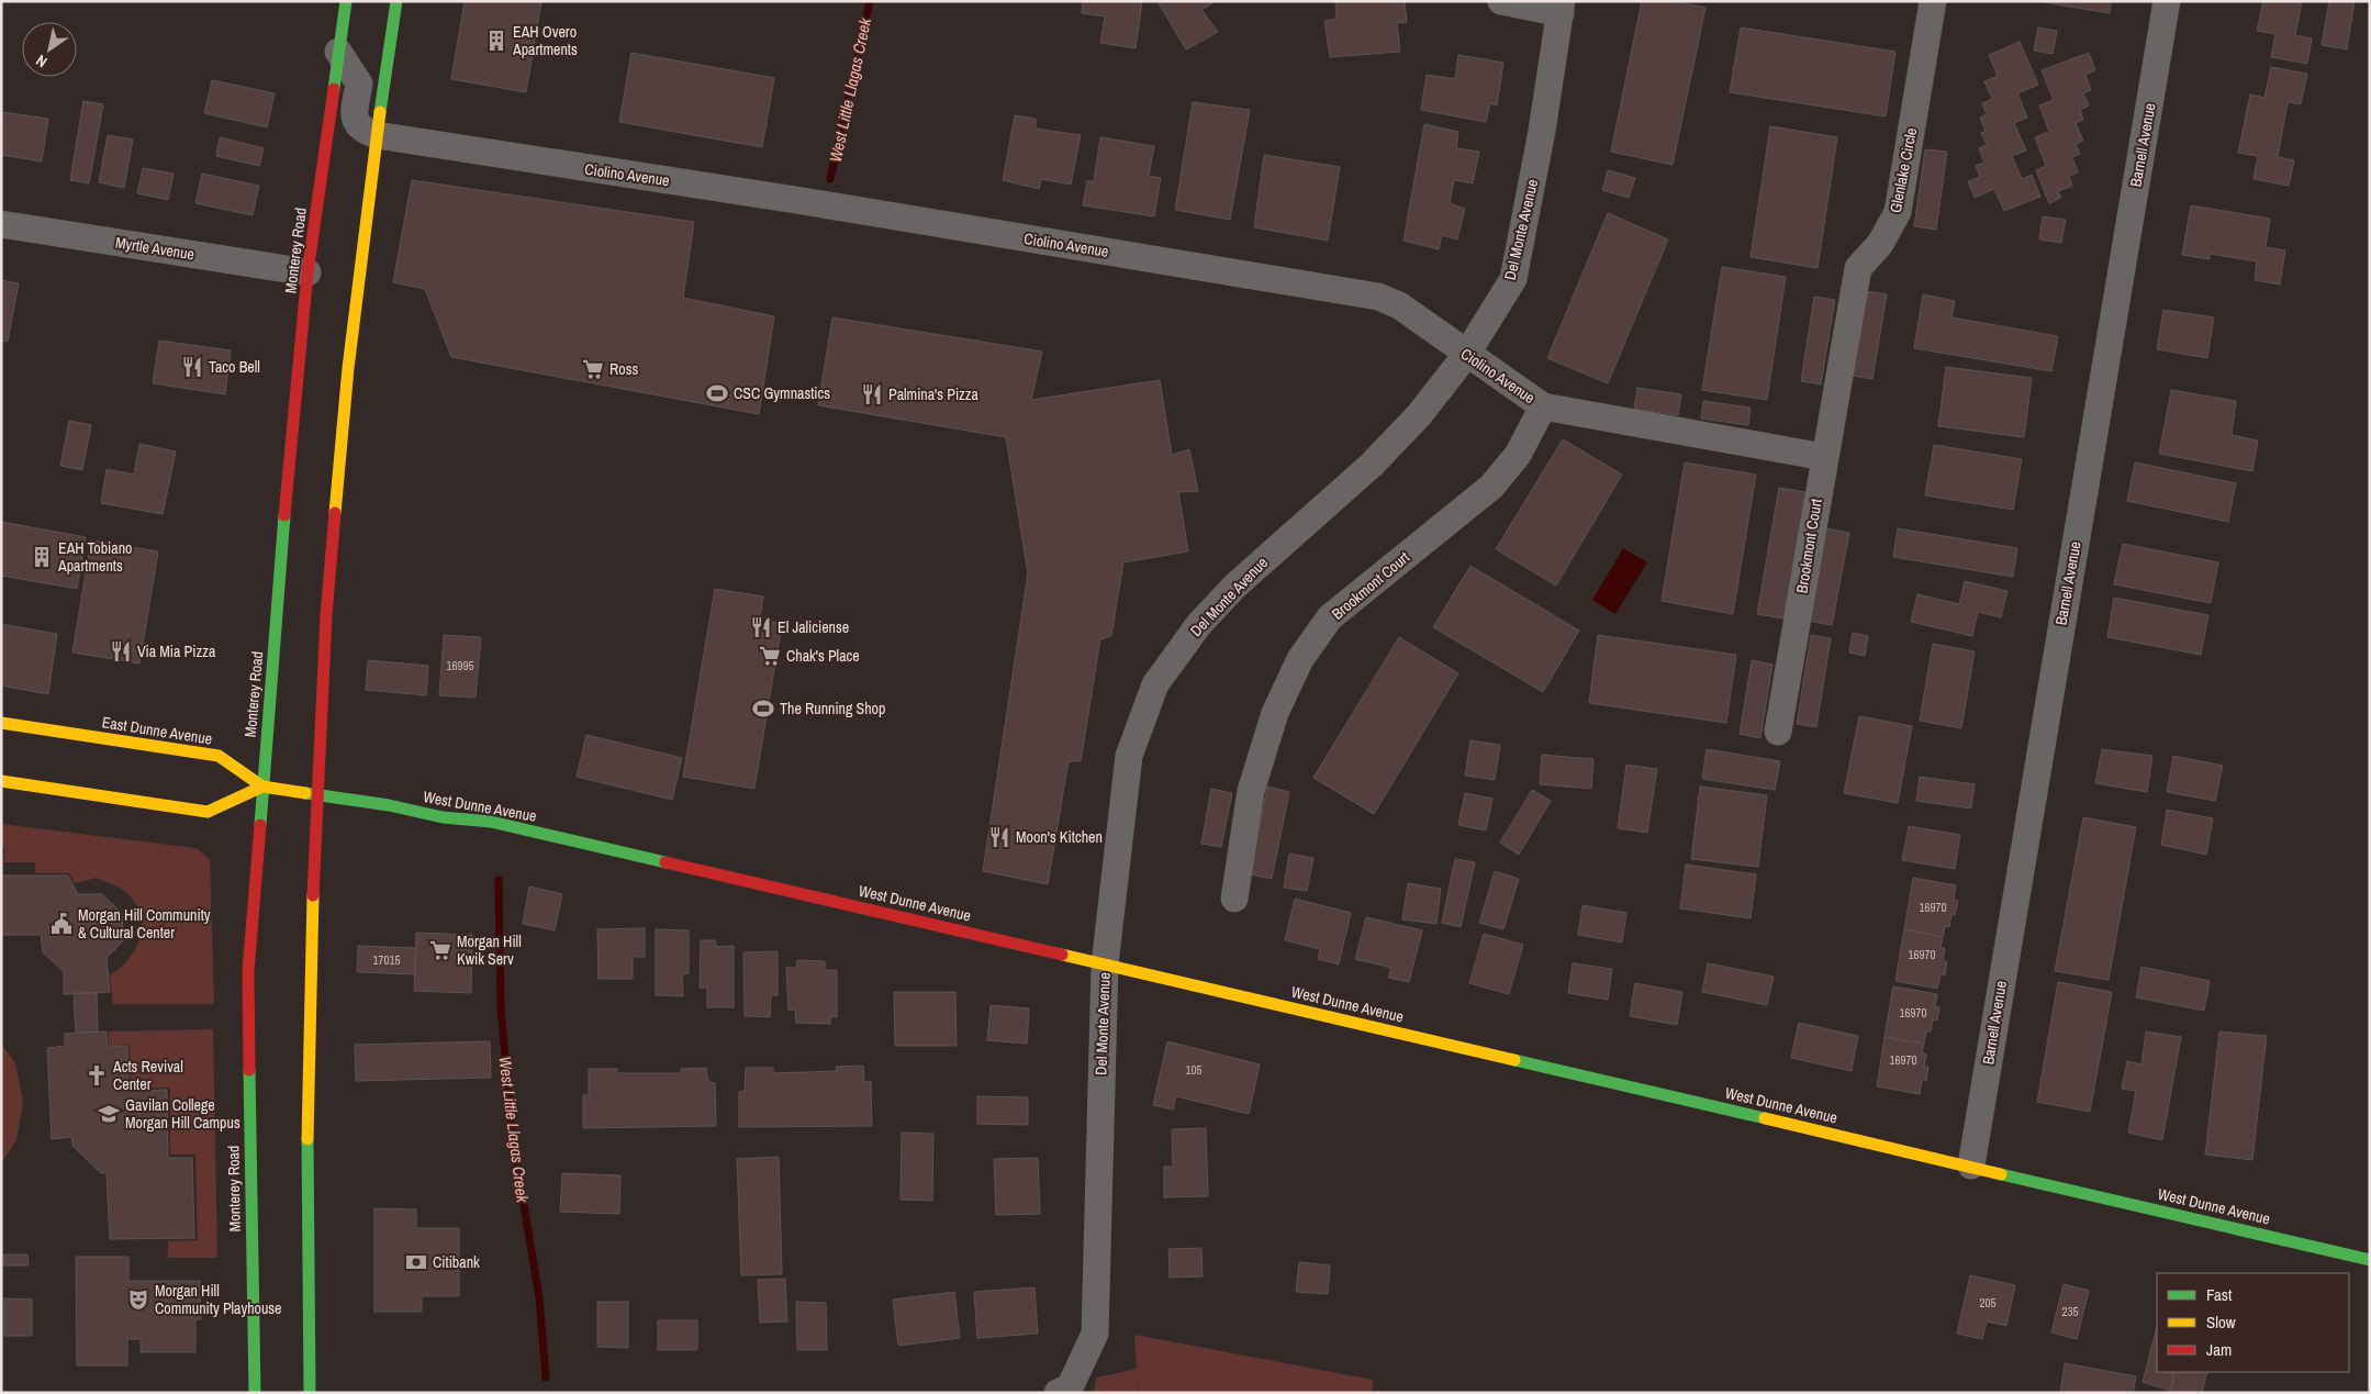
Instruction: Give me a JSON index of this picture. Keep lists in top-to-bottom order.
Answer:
{
  "streets": {
    "main road": ["Monterey Road", "East Dunne Avenue", "West Dunne Avenue"],
    "street": [
      "Barnell Avenue",
      "Glenlake Circle",
      "Ciolino Avenue",
      "Del Monte Avenue",
      "Myrtle Avenue",
      "Brookmont Court"
    ]
  },
  "crossings": [
    ["Barnell Avenue", "West Dunne Avenue"],
    ["Glenlake Circle", "Ciolino Avenue"],
    ["Glenlake Circle", "Brookmont Court"],
    ["Ciolino Avenue", "Del Monte Avenue"],
    ["Ciolino Avenue", "Monterey Road"],
    ["Ciolino Avenue", "Brookmont Court"],
    ["Del Monte Avenue", "West Dunne Avenue"],
    ["Myrtle Avenue", "Monterey Road"],
    ["Monterey Road", "East Dunne Avenue"],
    ["Monterey Road", "West Dunne Avenue"],
    ["East Dunne Avenue", "West Dunne Avenue"]
  ],
  "water": ["West Little Llagas Creek"],
  "places": {
    "building": ["EAH Overo Apartments", "EAH Tobiano Apartments"],
    "restaurant": [
      "Taco Bell",
      "Palmina's Pizza",
      "El Jaliciense",
      "Via Mia Pizza",
      "Moon's Kitchen"
    ],
    "supermarket": ["Ross", "Chak's Place", "Morgan Hill Kwik Serv"],
    "sports": ["CSC Gymnastics", "The Running Shop"],
    "public building": ["Morgan Hill Community & Cultural Center"],
    "church": ["Acts Revival Center"],
    "school or university": ["Gavilan College Morgan Hill Campus"],
    "bank": ["Citibank"],
    "theatre": ["Morgan Hill Community Playhouse"]
  },
  "house_numbers": [
    "16995",
    "16970",
    "16970",
    "17015",
    "16970",
    "16970",
    "105",
    "205",
    "235"
  ],
  "legend": ["Fast", "Slow", "Jam"],
  "north": "bottom left"
}
